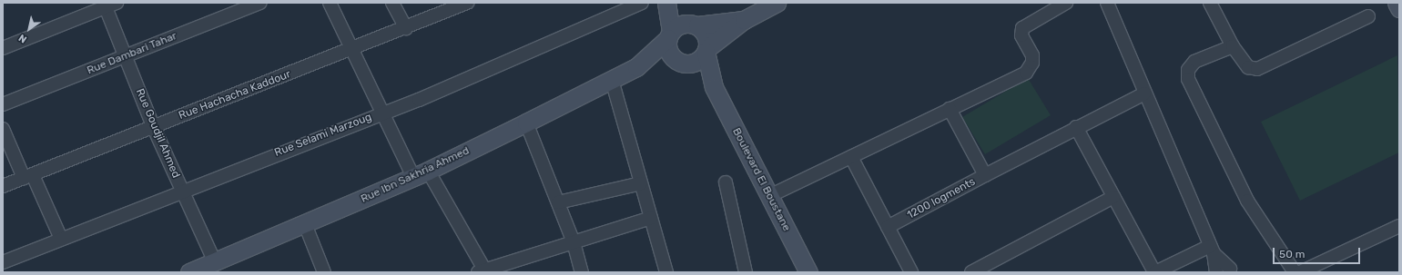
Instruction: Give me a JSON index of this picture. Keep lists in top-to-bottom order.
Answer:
{
  "streets": {
    "main road": ["Rue Ibn Sakhria Ahmed", "Boulevard El Boustane"],
    "street": [
      "Rue Dambari Tahar",
      "Rue Hachacha Kaddour",
      "Rue Goudjil Ahmed",
      "Rue Selami Marzoug",
      "1200 logments"
    ]
  },
  "crossings": [
    ["Rue Dambari Tahar", "Rue Goudjil Ahmed"],
    ["Rue Hachacha Kaddour", "Rue Goudjil Ahmed"],
    ["Rue Goudjil Ahmed", "Rue Selami Marzoug"],
    ["Rue Goudjil Ahmed", "Rue Ibn Sakhria Ahmed"]
  ],
  "scale_bar": "50 m",
  "north": "bottom left"
}
